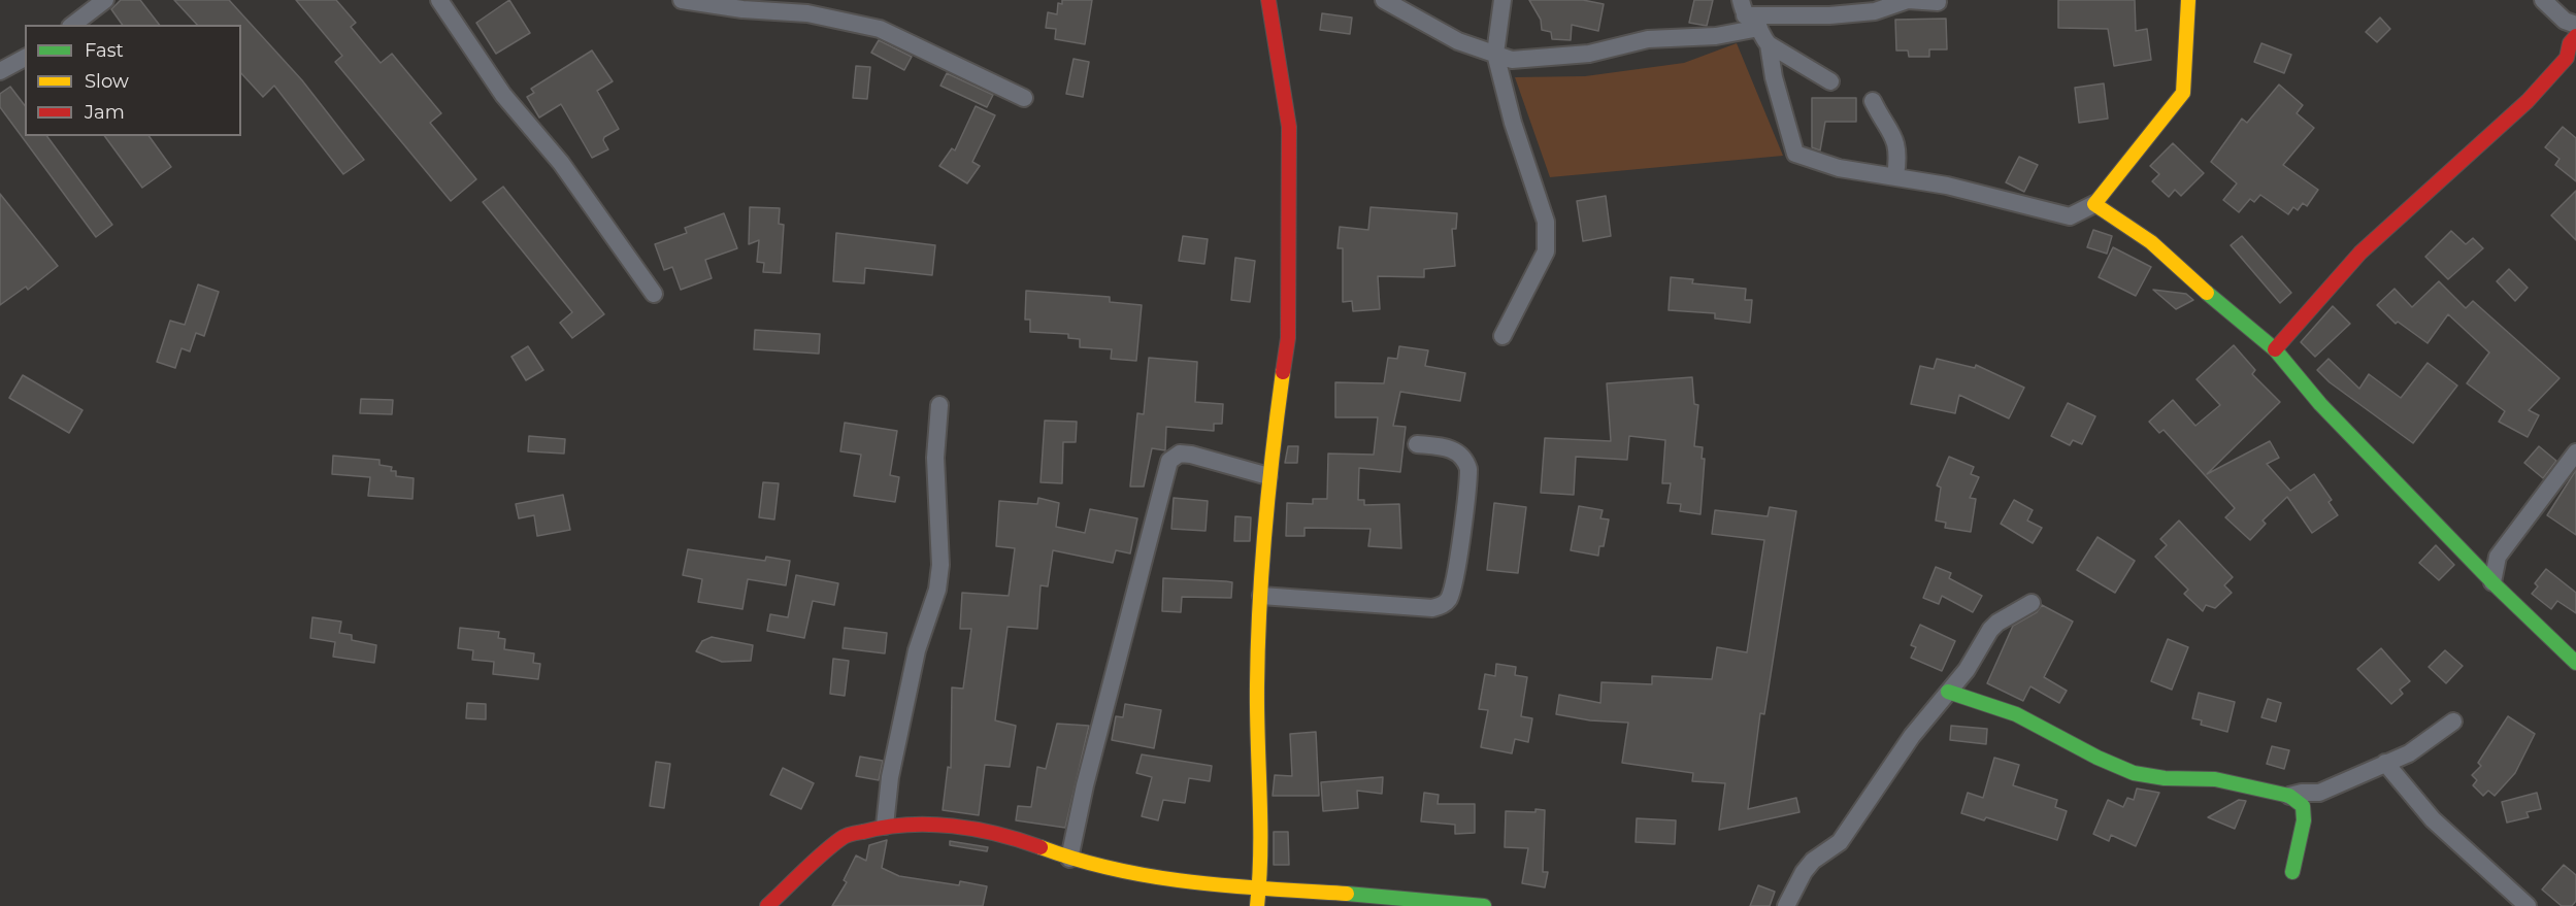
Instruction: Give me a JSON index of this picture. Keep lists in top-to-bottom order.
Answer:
{
  "legend": ["Fast", "Slow", "Jam"]
}
